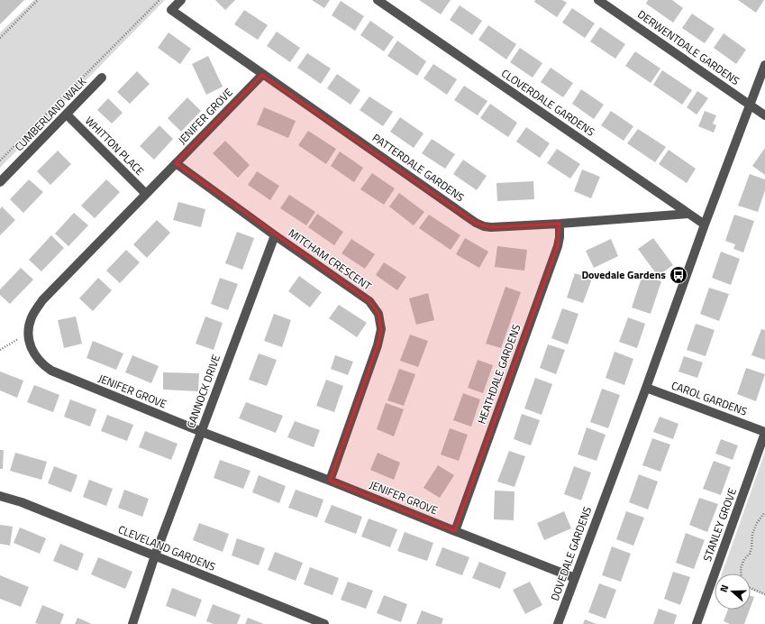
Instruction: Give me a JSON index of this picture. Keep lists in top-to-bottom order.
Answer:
{
  "streets": {
    "street": [
      "DERWENTDALE GARDENS",
      "CLOVERDALE GARDENS",
      "CUMBERLAND WALK",
      "JENIFER GROVE",
      "WHITTON PLACE",
      "PATTERDALE GARDENS",
      "MITCHAM CRESCENT",
      "HEATHDALE GARDENS",
      "CANNOCK DRIVE",
      "CAROL GARDENS",
      "STANLEY GROVE",
      "CLEVELAND GARDENS",
      "DOVEDALE GARDENS"
    ]
  },
  "crossings": [
    ["DERWENTDALE GARDENS", "DOVEDALE GARDENS"],
    ["CLOVERDALE GARDENS", "PATTERDALE GARDENS"],
    ["CLOVERDALE GARDENS", "DOVEDALE GARDENS"],
    ["CUMBERLAND WALK", "WHITTON PLACE"],
    ["JENIFER GROVE", "WHITTON PLACE"],
    ["JENIFER GROVE", "PATTERDALE GARDENS"],
    ["JENIFER GROVE", "MITCHAM CRESCENT"],
    ["JENIFER GROVE", "HEATHDALE GARDENS"],
    ["JENIFER GROVE", "CANNOCK DRIVE"],
    ["JENIFER GROVE", "DOVEDALE GARDENS"],
    ["PATTERDALE GARDENS", "HEATHDALE GARDENS"],
    ["MITCHAM CRESCENT", "CANNOCK DRIVE"],
    ["CANNOCK DRIVE", "CLEVELAND GARDENS"],
    ["CAROL GARDENS", "STANLEY GROVE"],
    ["CAROL GARDENS", "DOVEDALE GARDENS"]
  ],
  "places": {
    "bus stop": ["Dovedale Gardens"]
  },
  "north": "left"
}
